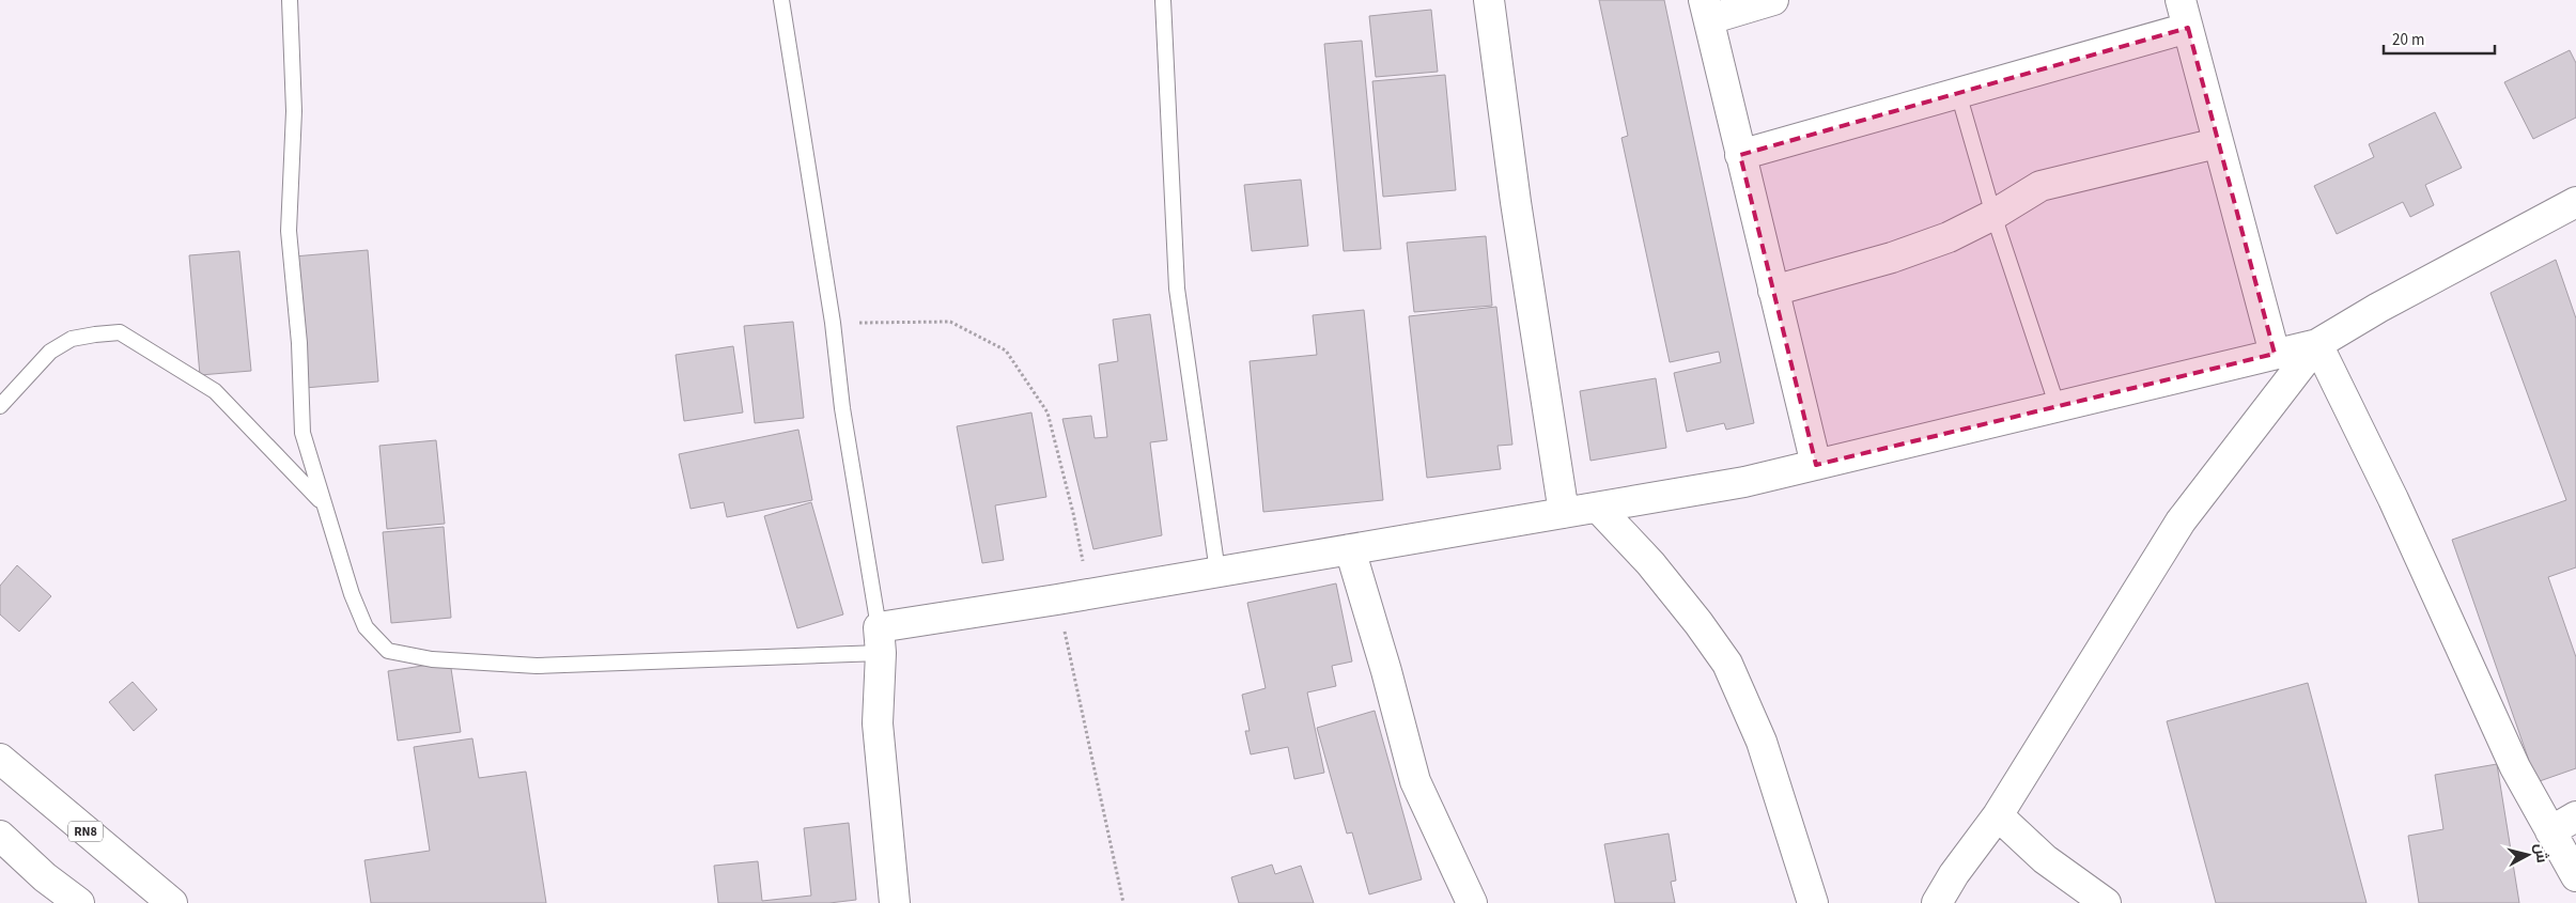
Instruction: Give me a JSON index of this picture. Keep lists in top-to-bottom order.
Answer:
{
  "streets": {
    "main road": ["RN8"]
  },
  "scale_bar": "20 m",
  "north": "right"
}
